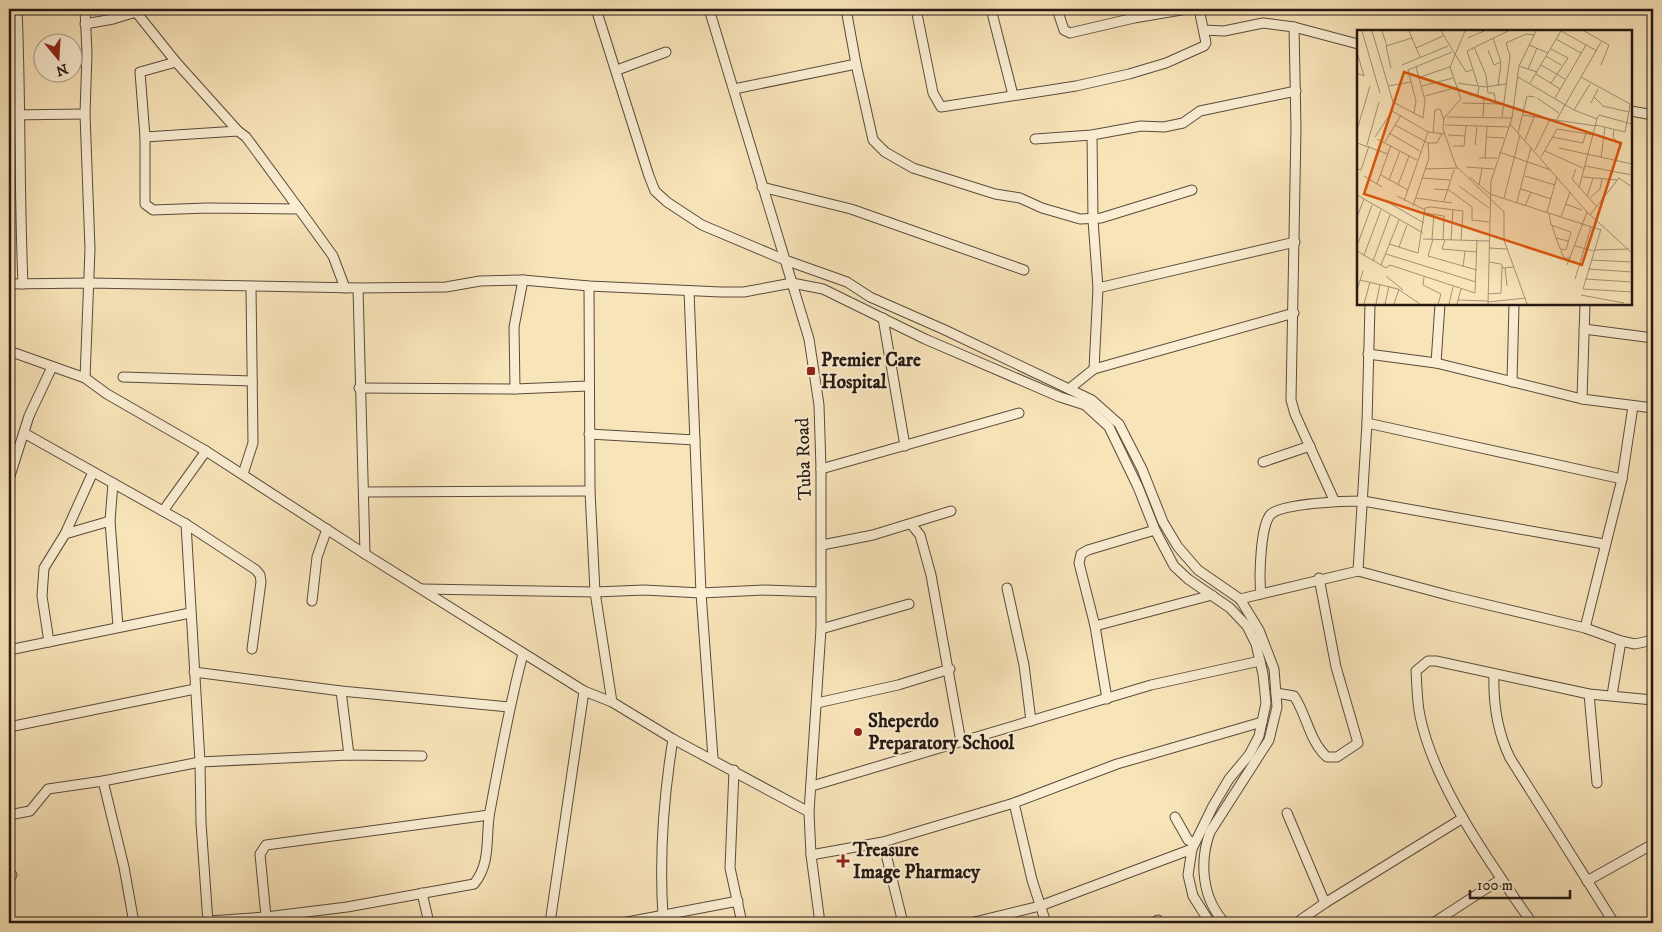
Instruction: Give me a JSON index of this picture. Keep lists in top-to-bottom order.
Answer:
{
  "streets": {
    "street": ["Tuba Road"]
  },
  "places": {
    "transit": ["Premier Care Hospital"],
    "other": ["Sheperdo Preparatory School"],
    "health": ["Treasure Image Pharmacy"]
  },
  "scale_bar": "100 m",
  "north": "bottom"
}
